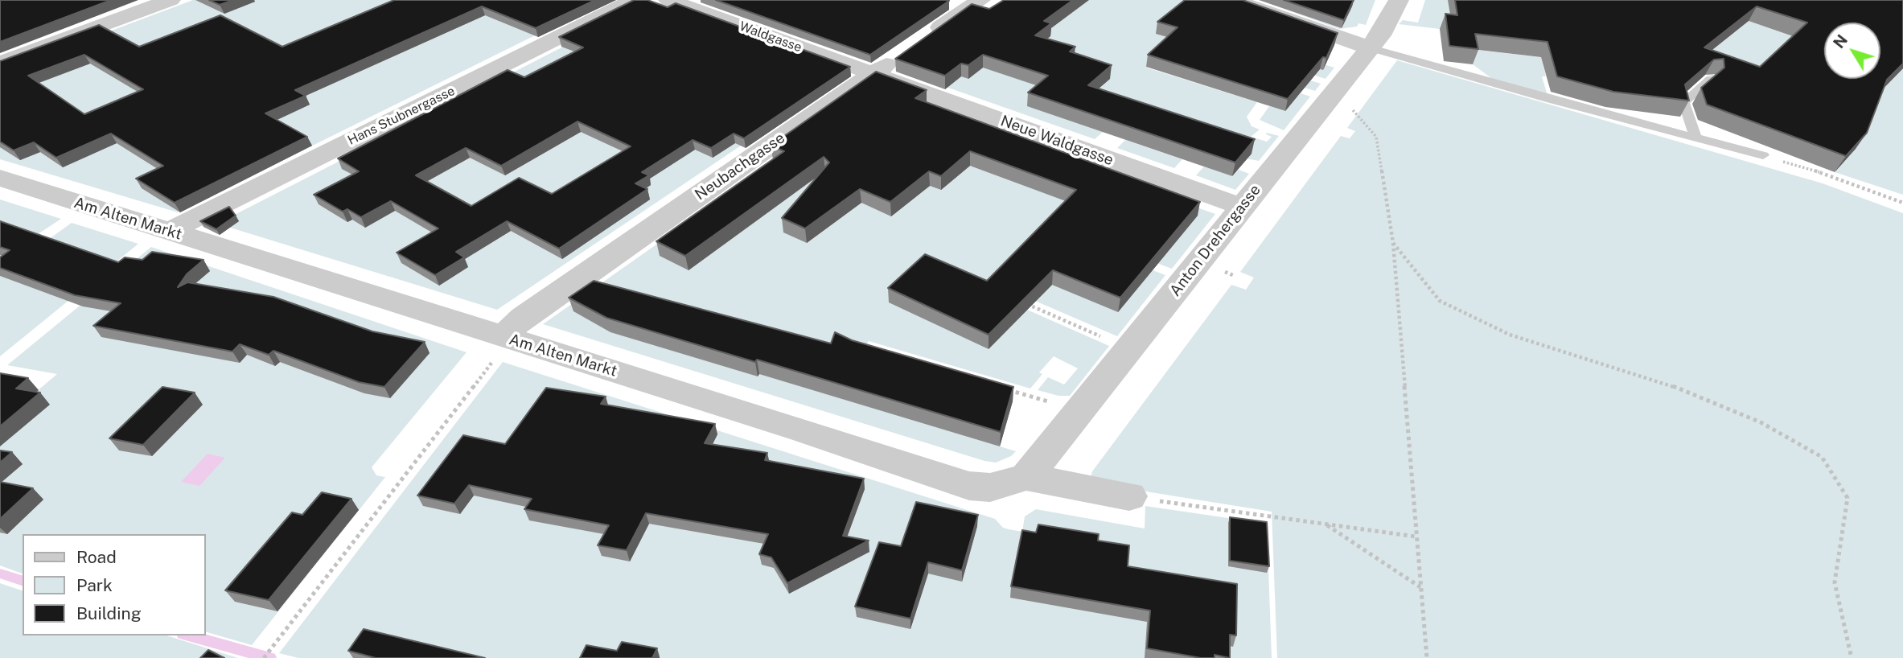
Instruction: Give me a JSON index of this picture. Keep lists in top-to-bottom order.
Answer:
{
  "streets": {
    "street": [
      "Waldgasse",
      "Hans Stubnergasse",
      "Neue Waldgasse",
      "Neubachgasse",
      "Am Alten Markt",
      "Anton Drehergasse"
    ]
  },
  "crossings": [
    ["Waldgasse", "Neue Waldgasse"],
    ["Waldgasse", "Neubachgasse"],
    ["Hans Stubnergasse", "Am Alten Markt"],
    ["Neue Waldgasse", "Neubachgasse"],
    ["Neue Waldgasse", "Anton Drehergasse"],
    ["Neubachgasse", "Am Alten Markt"],
    ["Am Alten Markt", "Anton Drehergasse"]
  ],
  "legend": ["Road", "Park", "Building"],
  "north": "top left"
}
